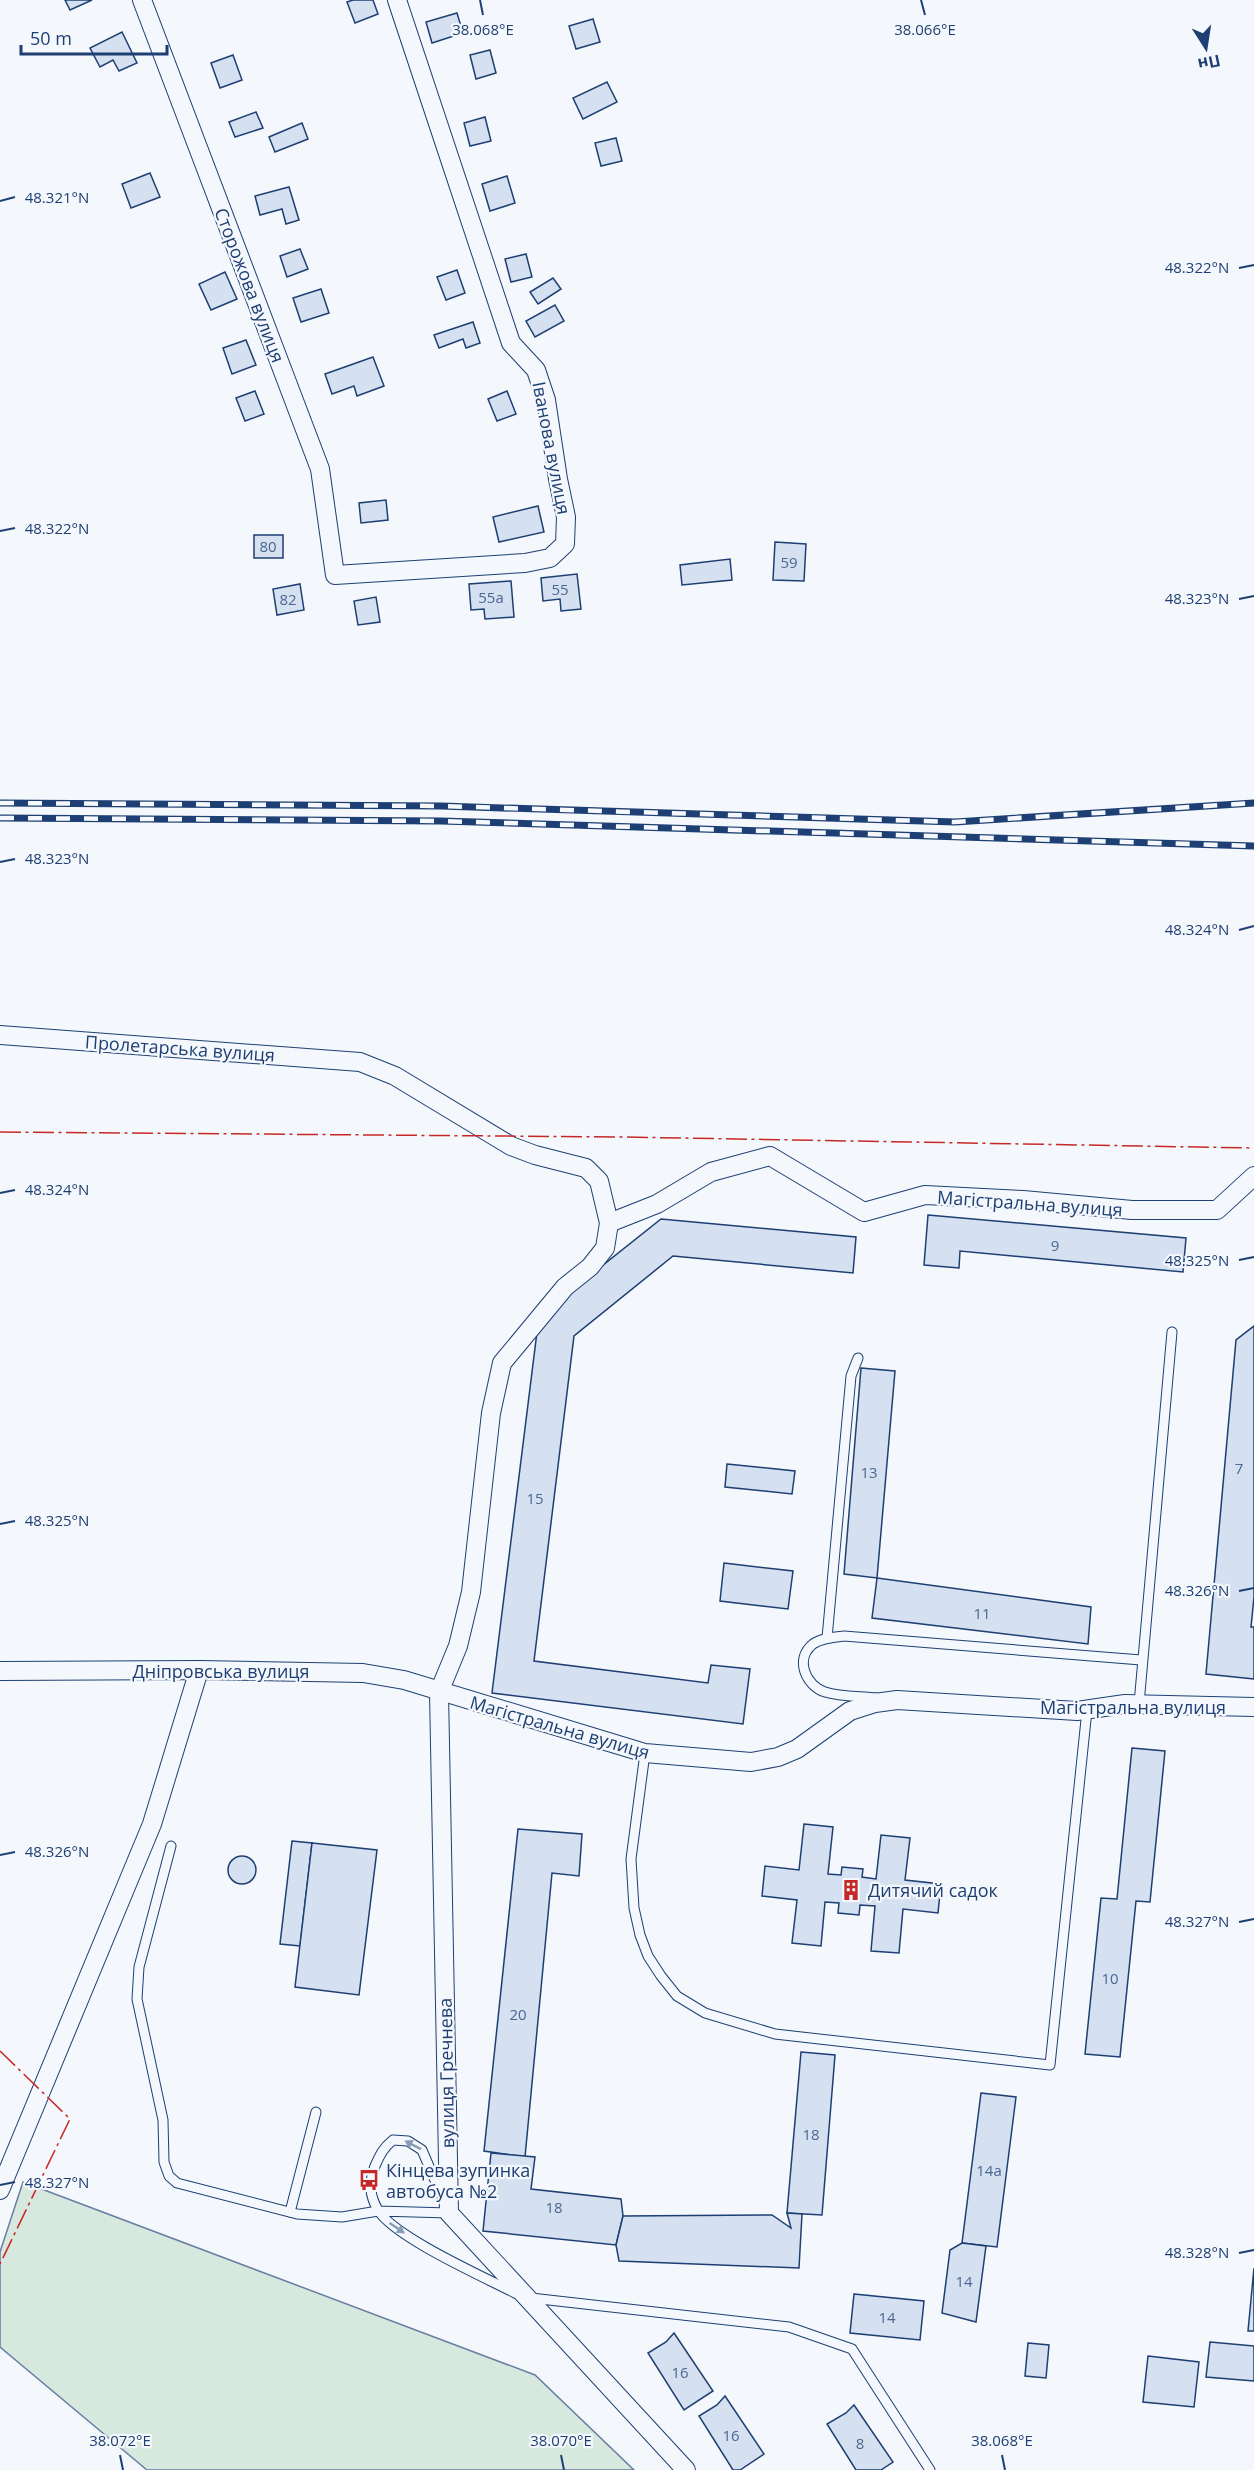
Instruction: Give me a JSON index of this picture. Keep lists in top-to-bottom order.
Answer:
{
  "streets": {
    "street": [
      "Сторожова вулиця",
      "Іванова вулиця",
      "Пролетарська вулиця",
      "Магістральна вулиця",
      "Дніпровська вулиця",
      "вулиця Гречнева"
    ]
  },
  "crossings": [
    ["Сторожова вулиця", "Іванова вулиця"],
    ["Пролетарська вулиця", "Магістральна вулиця"],
    ["Магістральна вулиця", "Дніпровська вулиця"],
    ["Магістральна вулиця", "вулиця Гречнева"],
    ["Дніпровська вулиця", "вулиця Гречнева"]
  ],
  "places": {
    "building": ["Дитячий садок"],
    "bus stop": ["Кінцева зупинка автобуса №2"]
  },
  "house_numbers": [
    "80",
    "59",
    "55",
    "55а",
    "82",
    "9",
    "7",
    "13",
    "15",
    "11",
    "10",
    "20",
    "18",
    "14а",
    "18",
    "14",
    "14",
    "16",
    "16",
    "8"
  ],
  "scale_bar": "50 m",
  "north": "bottom",
  "coordinates": [
    "38.068°E",
    "38.066°E",
    "48.321°N",
    "48.322°N",
    "48.323°N",
    "48.324°N",
    "48.325°N",
    "48.326°N",
    "48.327°N",
    "48.328°N",
    "38.072°E",
    "38.070°E"
  ]
}
